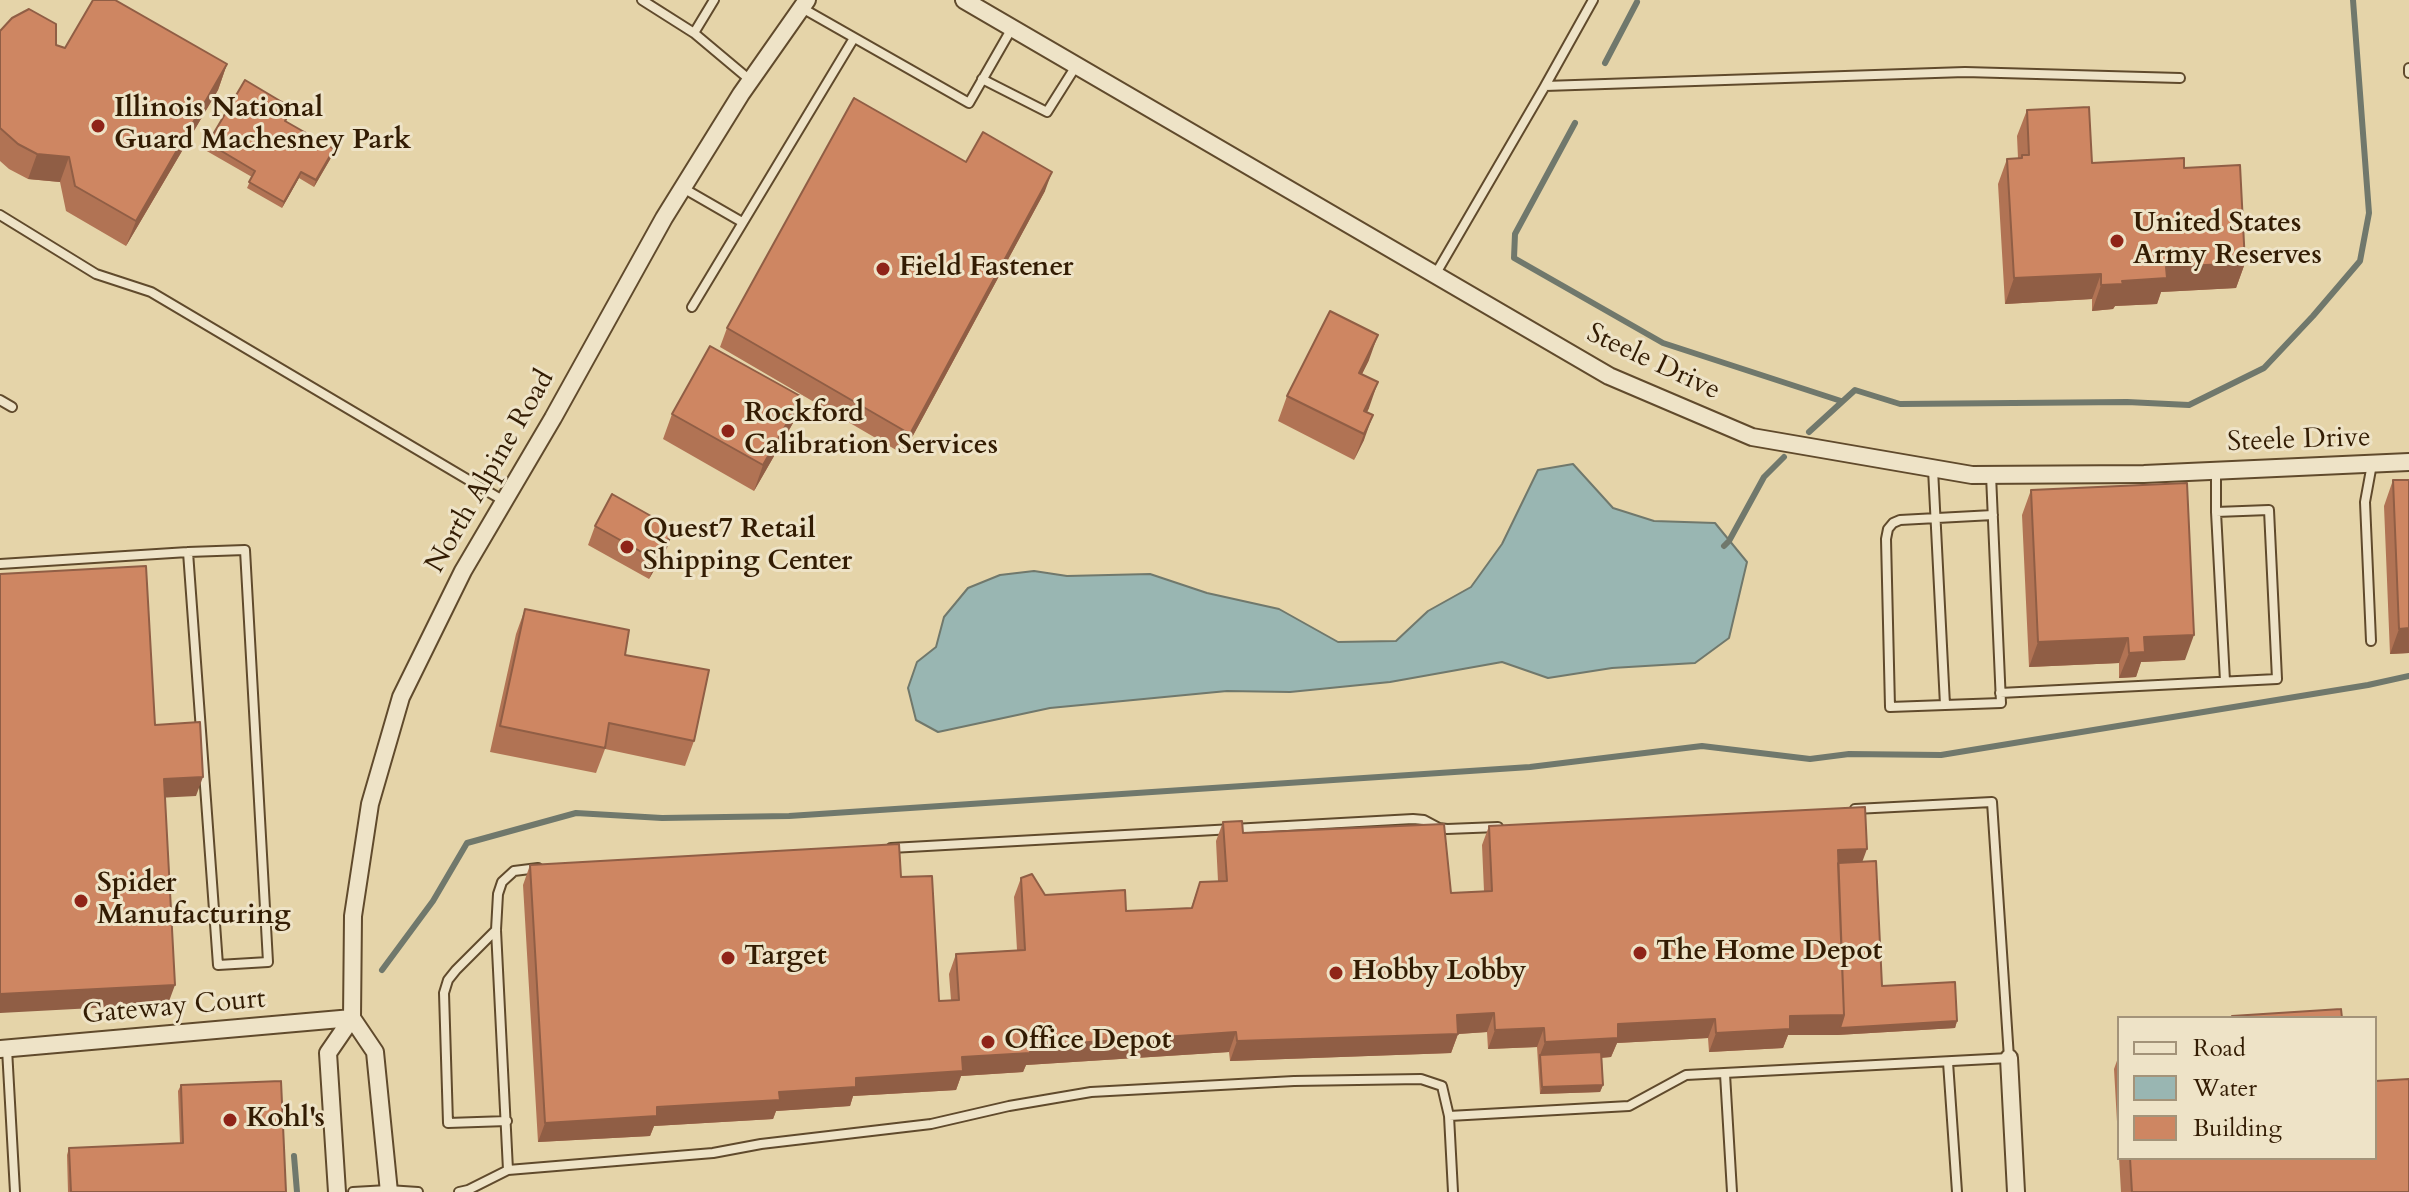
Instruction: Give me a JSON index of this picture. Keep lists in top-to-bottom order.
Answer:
{
  "streets": {
    "street": ["Steele Drive", "North Alpine Road", "Gateway Court"]
  },
  "crossings": [
    ["North Alpine Road", "Gateway Court"]
  ],
  "places": [
    "Illinois National Guard Machesney Park",
    "United States Army Reserves",
    "Field Fastener",
    "Rockford Calibration Services",
    "Quest7 Retail Shipping Center",
    "Spider Manufacturing",
    "The Home Depot",
    "Target",
    "Hobby Lobby",
    "Office Depot",
    "Kohl's"
  ],
  "legend": ["Road", "Water", "Building"]
}
